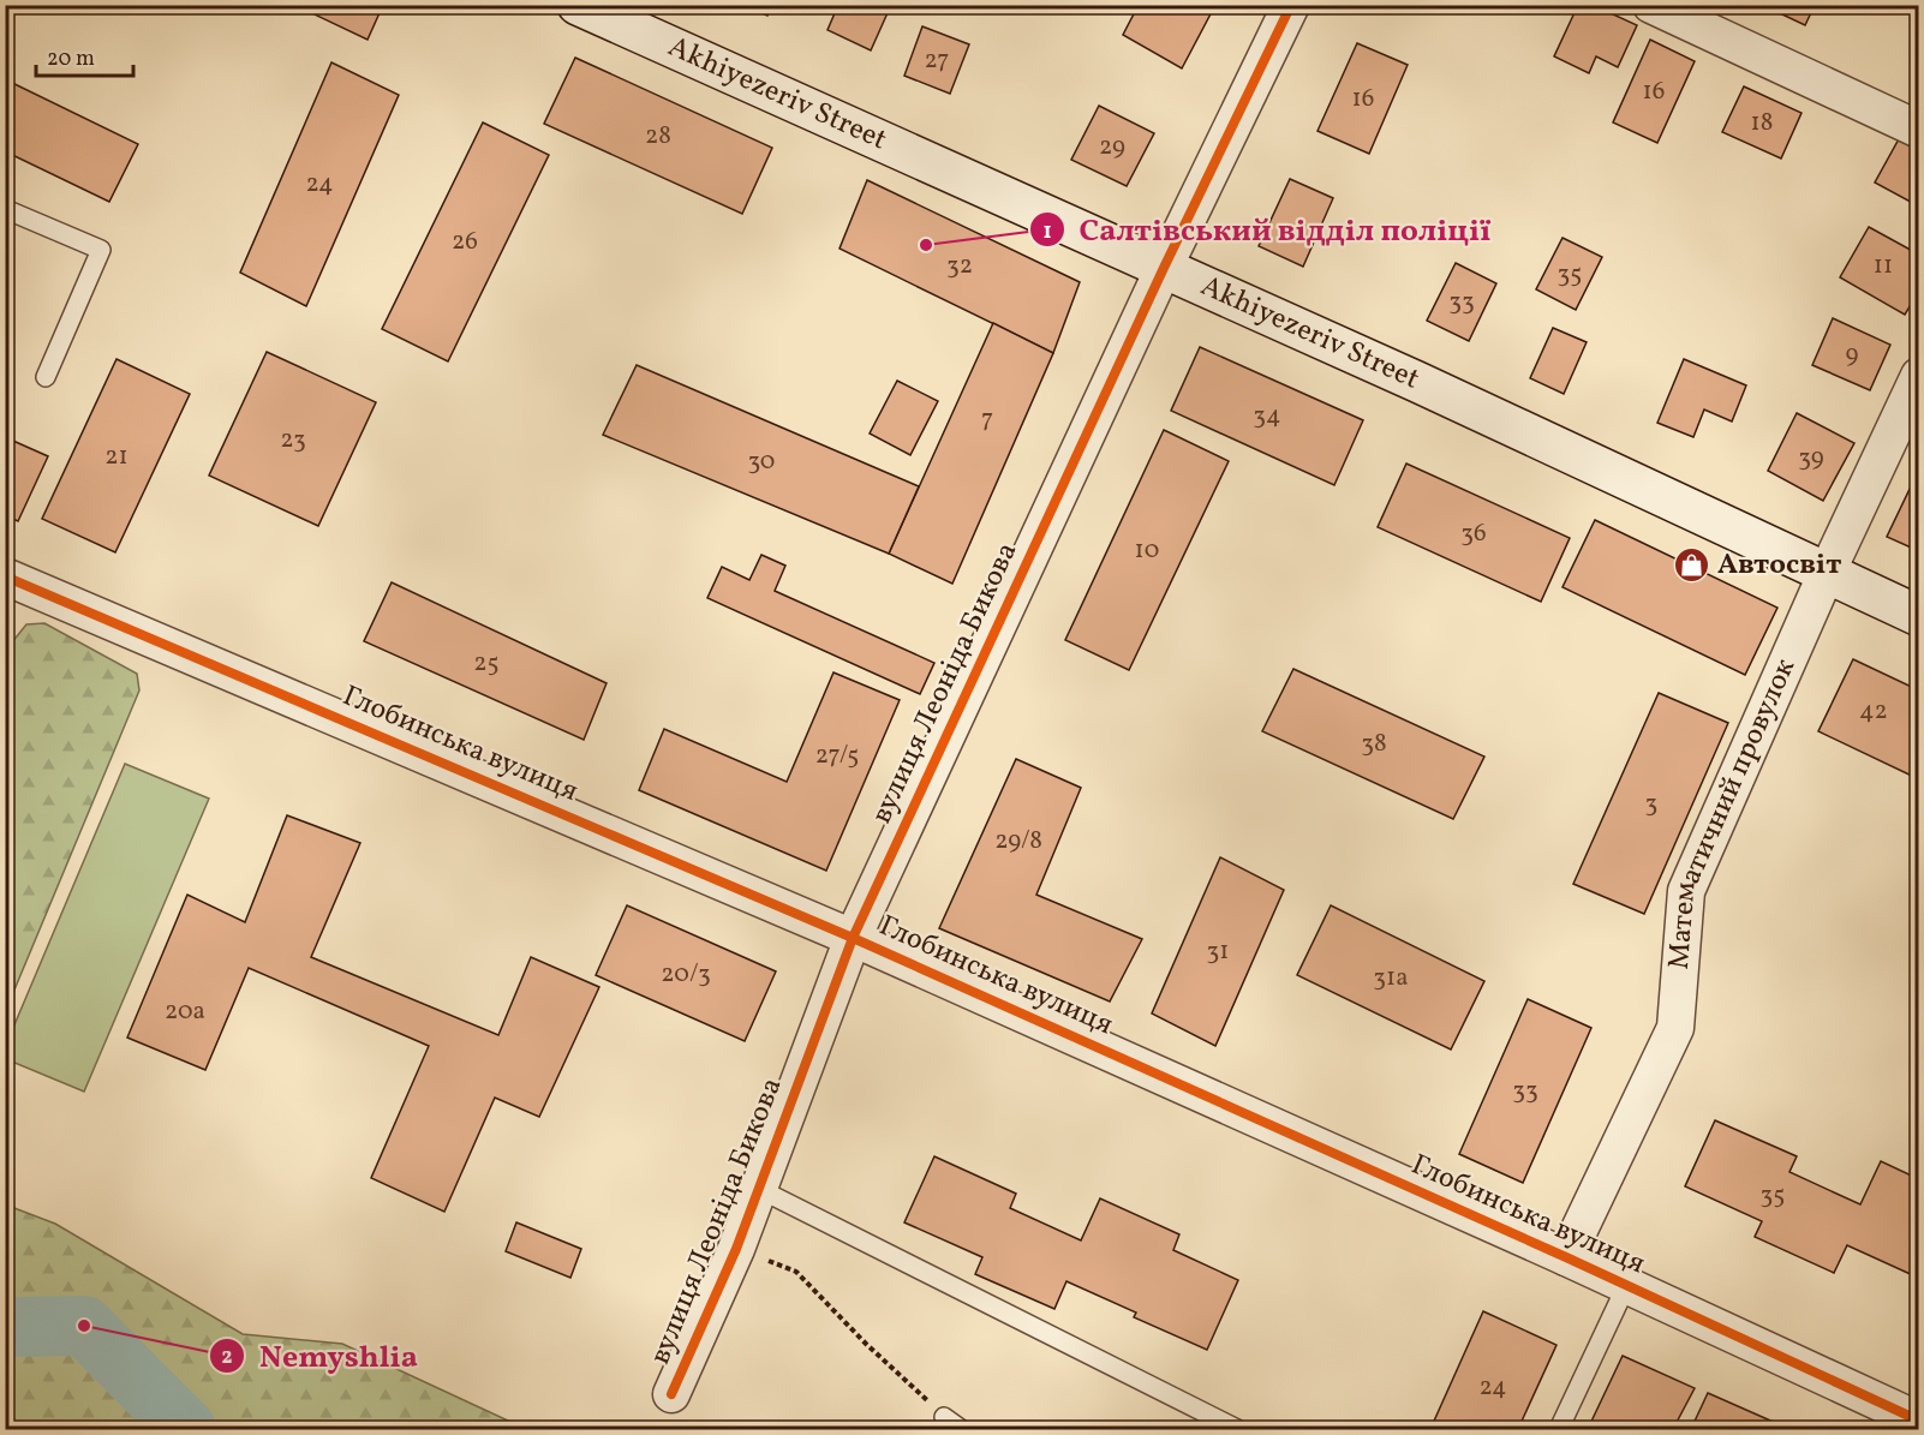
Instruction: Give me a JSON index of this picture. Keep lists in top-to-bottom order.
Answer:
{
  "streets": {
    "main road": ["Akhiyezeriv Street"],
    "street": ["вулиця Леоніда Бикова", "Глобинська вулиця", "Математичний провулок"]
  },
  "crossings": [
    ["Akhiyezeriv Street", "вулиця Леоніда Бикова"],
    ["Akhiyezeriv Street", "Математичний провулок"],
    ["вулиця Леоніда Бикова", "Глобинська вулиця"],
    ["Глобинська вулиця", "Математичний провулок"]
  ],
  "places": {
    "other": ["Салтівський відділ поліції", "Nemyshlia"],
    "shop": ["Автосвіт"]
  },
  "house_numbers": [
    "27",
    "16",
    "16",
    "18",
    "28",
    "29",
    "24",
    "26",
    "32",
    "11",
    "35",
    "33",
    "9",
    "34",
    "7",
    "23",
    "21",
    "39",
    "30",
    "36",
    "10",
    "25",
    "42",
    "38",
    "27/5",
    "3",
    "29/8",
    "31",
    "20/3",
    "31а",
    "20а",
    "33",
    "35",
    "24"
  ],
  "scale_bar": "20 m"
}
